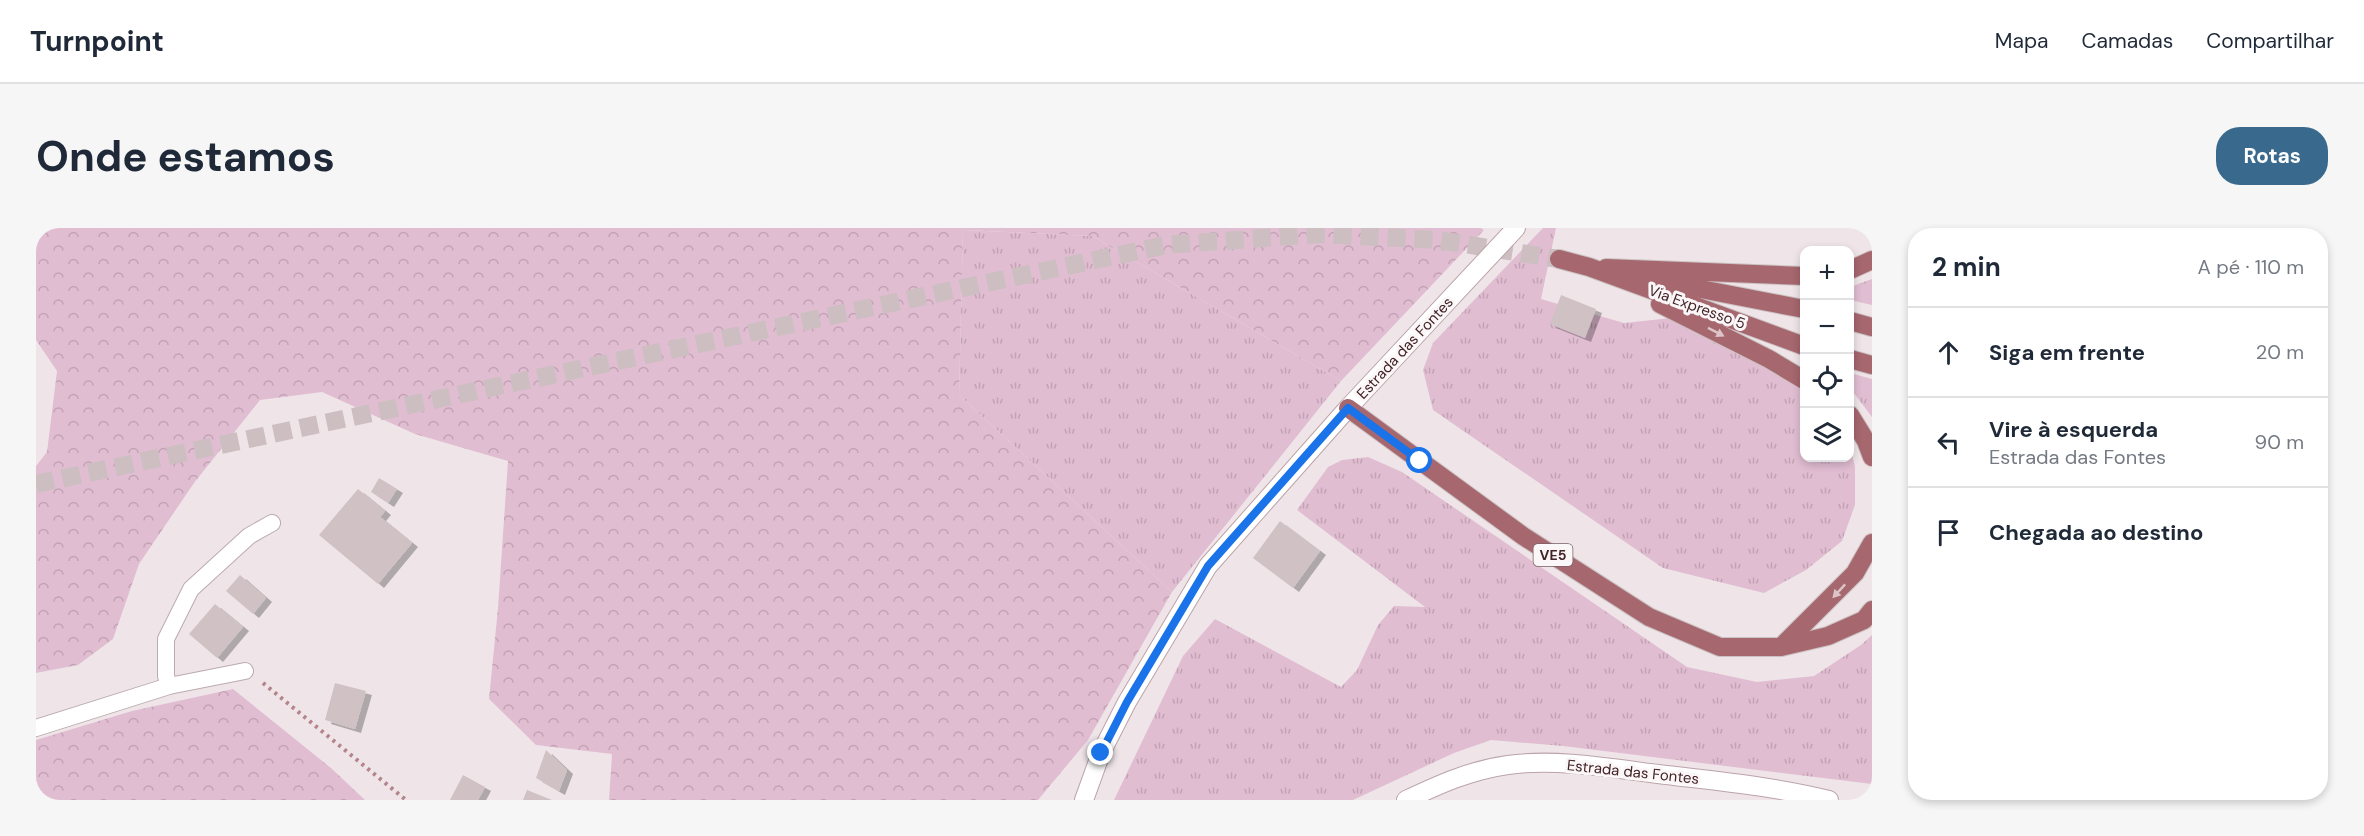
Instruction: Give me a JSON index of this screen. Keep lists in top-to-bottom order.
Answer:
{
  "streets": {
    "main road": ["Via Expresso 5", "VE5"],
    "street": ["Estrada das Fontes"]
  },
  "crossings": [
    ["Estrada das Fontes", "VE5"]
  ],
  "page": {
    "header": "Turnpoint",
    "nav": ["Mapa", "Camadas", "Compartilhar"],
    "buttons": "Rotas",
    "title": "Onde estamos",
    "heading": ["2 min", "A pé · 110 m"],
    "map_buttons": ["+", "−"],
    "list": [
      ["Siga em frente", "20 m"],
      ["Vire à esquerda", "Estrada das Fontes", "90 m"],
      "Chegada ao destino"
    ]
  }
}
